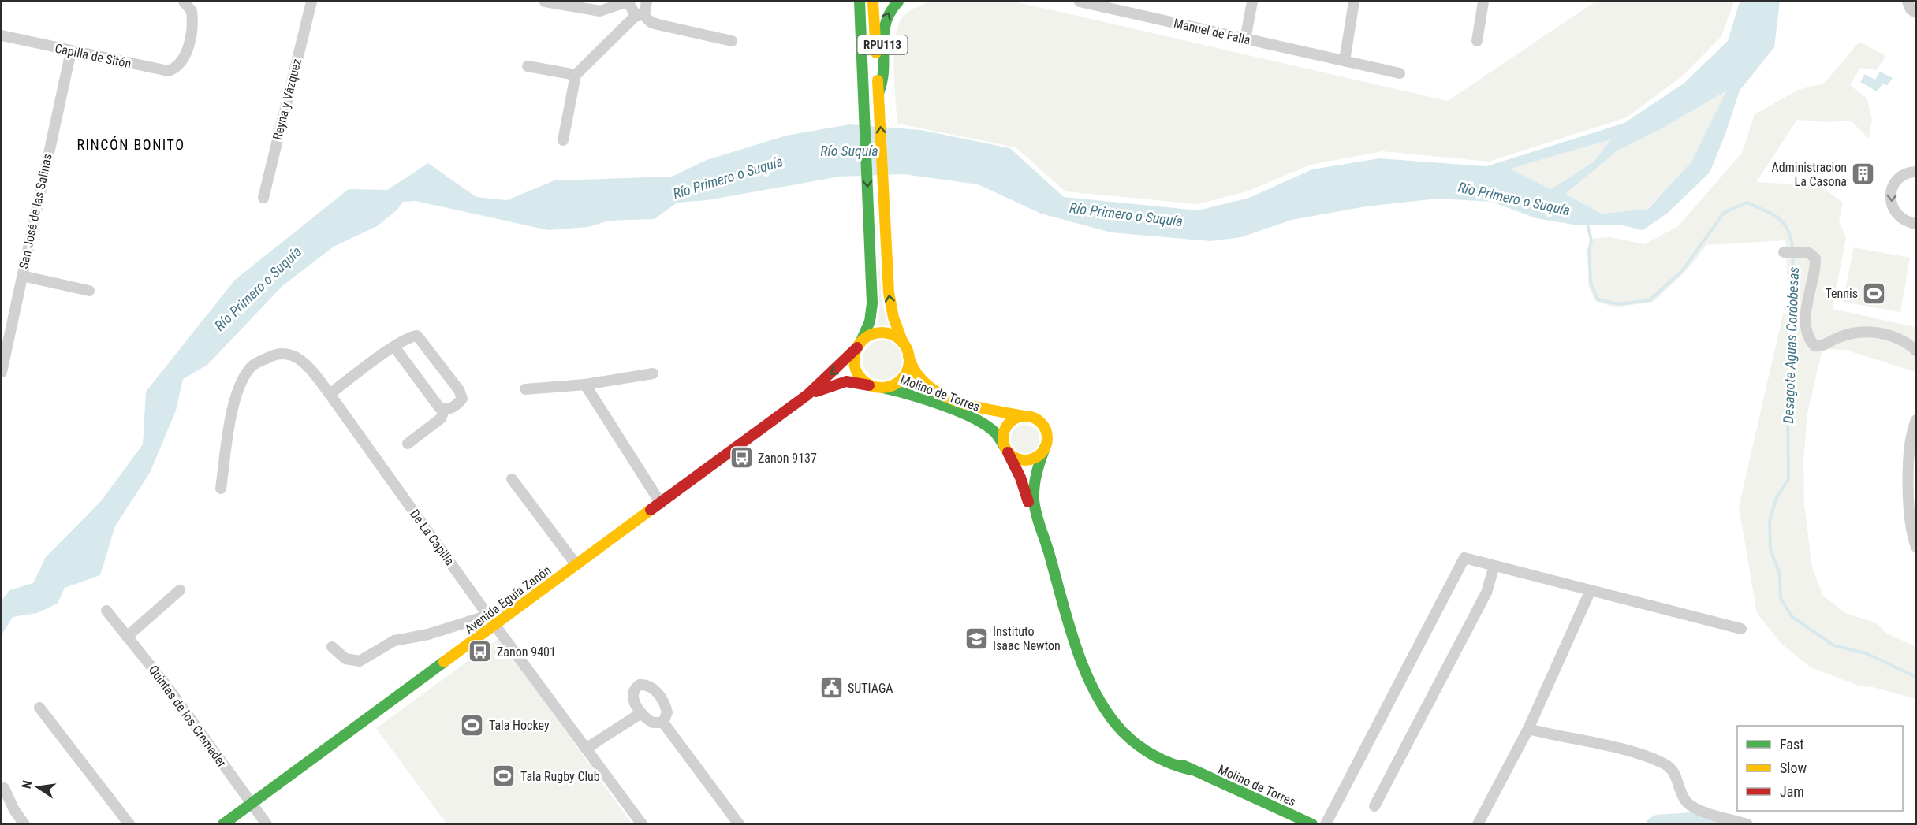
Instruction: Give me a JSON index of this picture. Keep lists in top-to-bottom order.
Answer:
{
  "streets": {
    "main road": ["RPU113", "Molino de Torres", "Avenida Eguía Zanón"],
    "street": [
      "Manuel de Falla",
      "Capilla de Sitón",
      "Reyna y Vázquez",
      "San José de las Salinas",
      "De La Capilla",
      "Quintas de los Cremader"
    ]
  },
  "crossings": [
    ["RPU113", "Molino de Torres"],
    ["RPU113", "Avenida Eguía Zanón"],
    ["Capilla de Sitón", "San José de las Salinas"],
    ["Molino de Torres", "Avenida Eguía Zanón"],
    ["De La Capilla", "Avenida Eguía Zanón"],
    ["Avenida Eguía Zanón", "Quintas de los Cremader"]
  ],
  "districts": ["RINCÓN BONITO"],
  "water": ["Río Suquía", "Río Primero o Suquía", "Desagote Aguas Cordobesas"],
  "places": {
    "building": ["Administracion La Casona"],
    "sports": ["Tennis", "Tala Hockey", "Tala Rugby Club"],
    "bus stop": ["Zanon 9137", "Zanon 9401"],
    "school or university": ["Instituto Isaac Newton"],
    "public building": ["SUTIAGA"]
  },
  "legend": ["Fast", "Slow", "Jam"],
  "north": "left"
}
